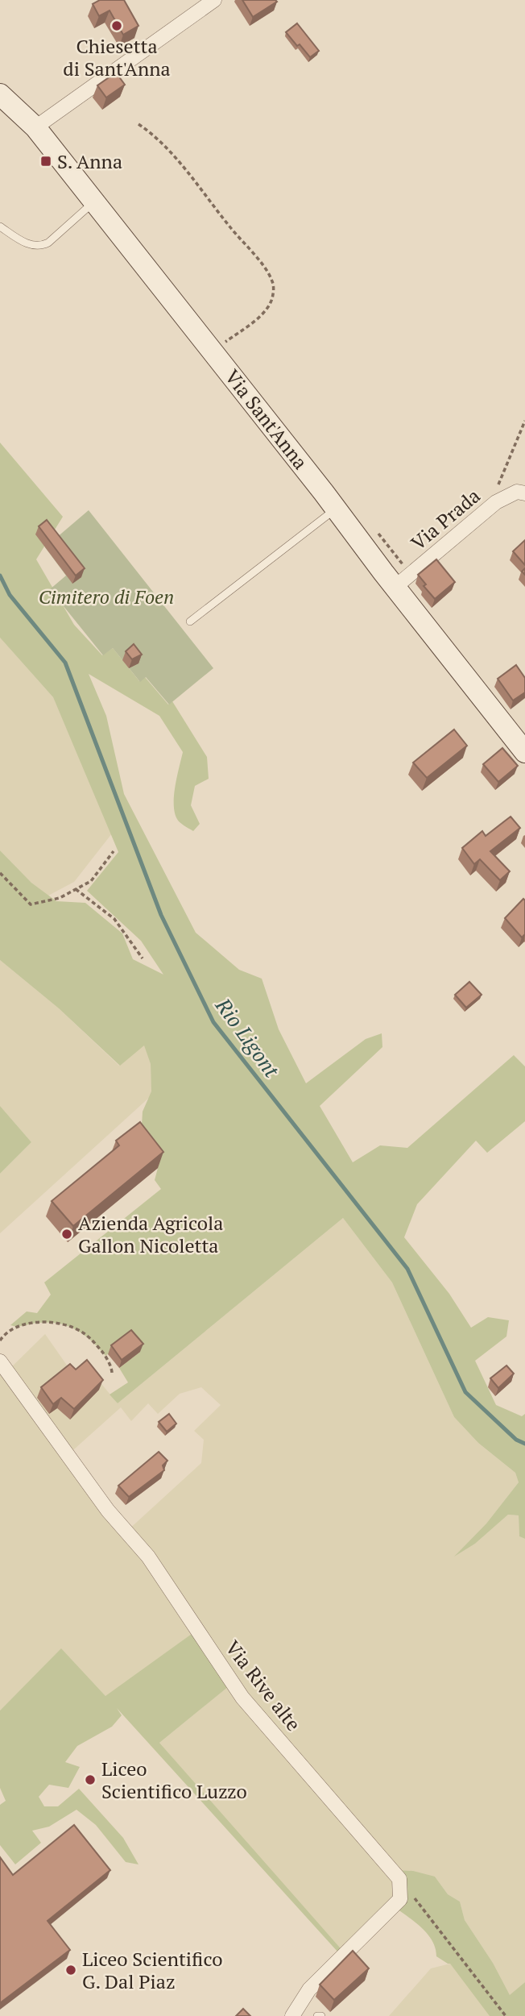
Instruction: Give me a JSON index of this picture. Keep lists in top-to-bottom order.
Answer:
{
  "streets": {
    "main road": ["Via Sant'Anna"],
    "street": ["Via Prada", "Via Rive alte"]
  },
  "crossings": [
    ["Via Sant'Anna", "Via Prada"]
  ],
  "water": ["Rio Ligont"],
  "parks": ["Cimitero di Foen"],
  "places": {
    "other": [
      "Chiesetta di Sant'Anna",
      "Azienda Agricola Gallon Nicoletta",
      "Liceo Scientifico Luzzo",
      "Liceo Scientifico G. Dal Piaz"
    ],
    "transit": ["S. Anna"]
  }
}
